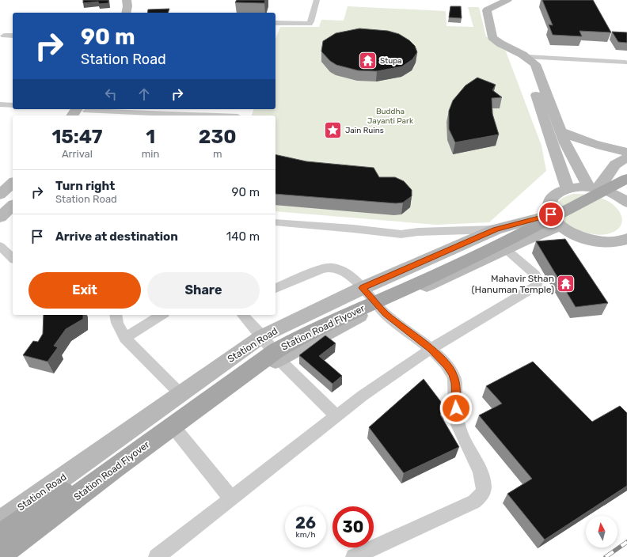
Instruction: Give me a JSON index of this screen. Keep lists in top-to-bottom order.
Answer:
{
  "streets": {
    "main road": ["Station Road Flyover", "Station Road"]
  },
  "parks": ["Buddha Jayanti Park"],
  "places": {
    "temple": ["Stupa", "Mahavir Sthan (Hanuman Temple)"],
    "place": ["Jain Ruins"]
  },
  "north": "top",
  "page": {
    "turn": ["90 m", "Station Road"],
    "eta": [
      "15:47",
      "Arrival",
      "1",
      "min",
      "230",
      "m"
    ],
    "list": [
      {
        "name": "Turn right",
        "note": "Station Road",
        "value": "90 m"
      },
      {
        "name": "Arrive at destination",
        "value": "140 m"
      }
    ],
    "buttons": ["Exit", "Share"],
    "speed": "26 km/h",
    "limit": "30"
  }
}
